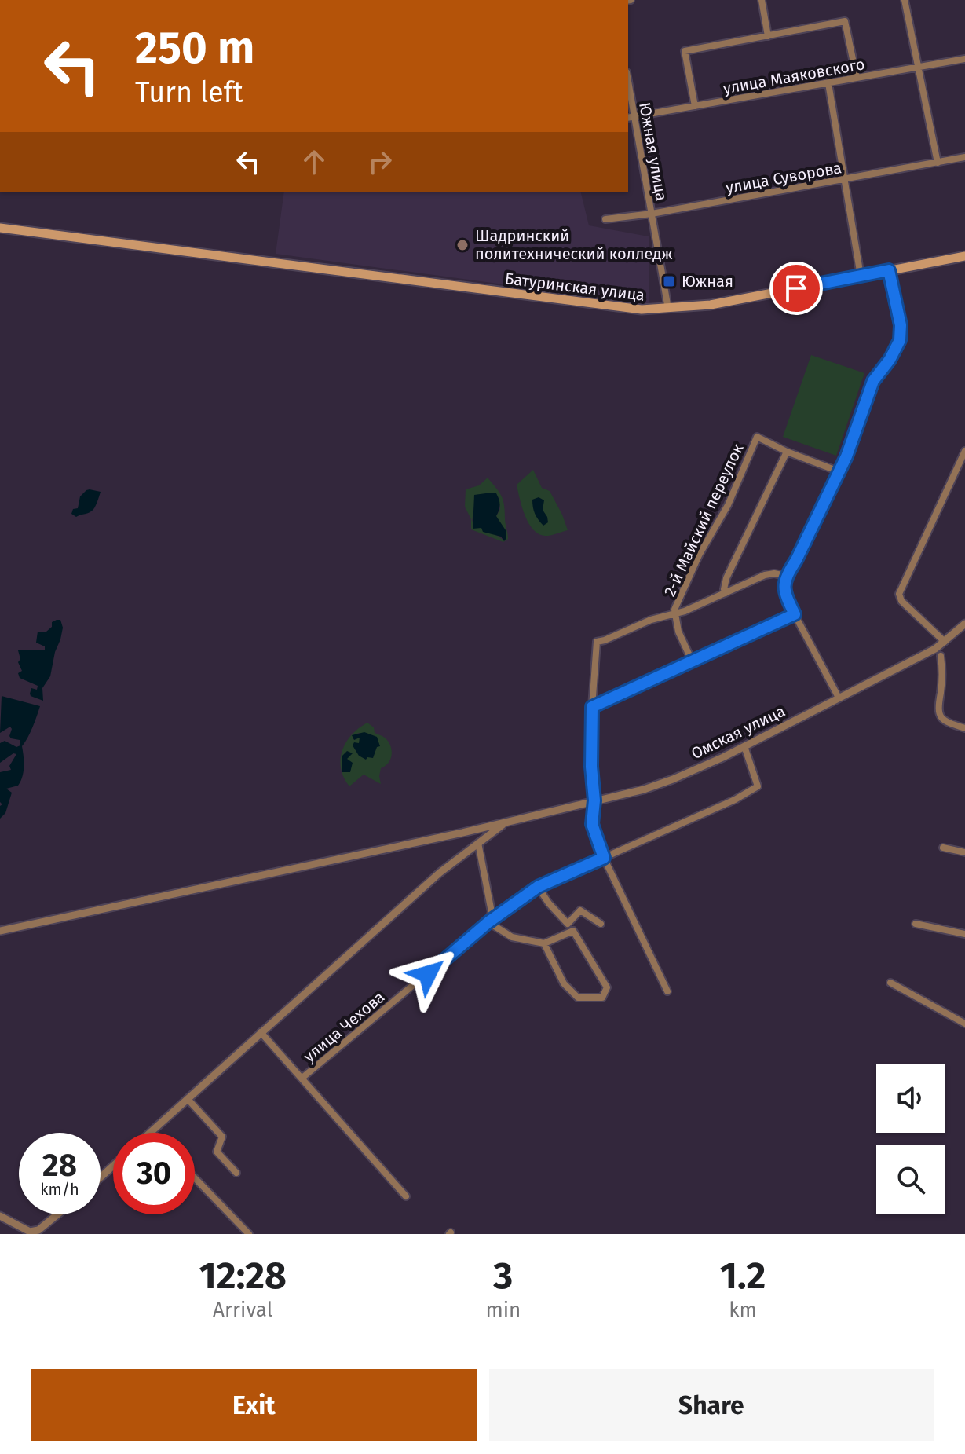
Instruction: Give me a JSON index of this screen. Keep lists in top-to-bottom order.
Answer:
{
  "streets": {
    "main road": ["Батуринская улица"],
    "street": [
      "улица Маяковского",
      "Южная улица",
      "улица Суворова",
      "2-й Майский переулок",
      "Омская улица",
      "улица Чехова"
    ]
  },
  "crossings": [
    ["улица Маяковского", "Южная улица"],
    ["Южная улица", "улица Суворова"],
    ["Южная улица", "Батуринская улица"],
    ["Омская улица", "улица Чехова"]
  ],
  "places": {
    "other": ["Шадринский политехнический колледж"],
    "transit": ["Южная"]
  },
  "page": {
    "turn": ["250 m", "Turn left"],
    "speed": "28 km/h",
    "limit": "30",
    "eta": [
      "12:28",
      "Arrival",
      "3",
      "min",
      "1.2",
      "km"
    ],
    "buttons": ["Exit", "Share"]
  }
}
